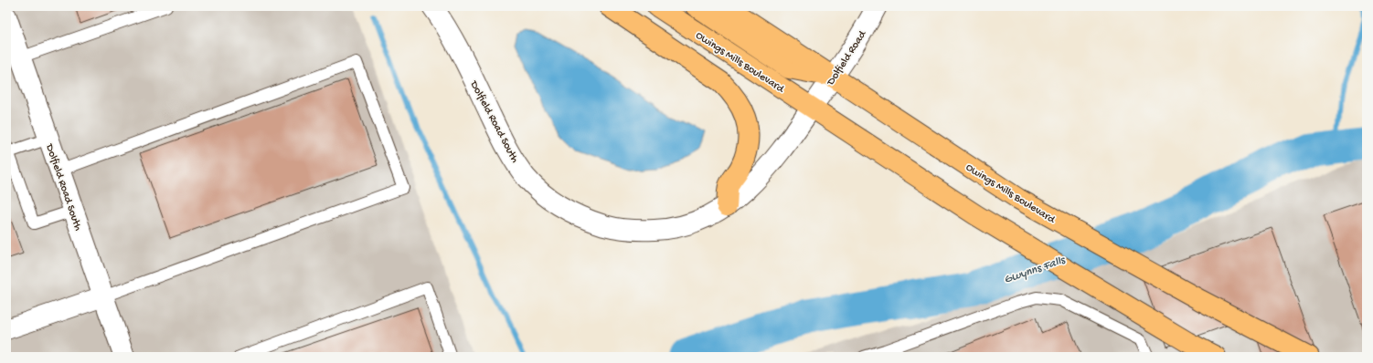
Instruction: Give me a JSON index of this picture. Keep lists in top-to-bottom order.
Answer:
{
  "streets": {
    "main road": ["Owings Mills Boulevard"],
    "street": ["Dolfield Road", "Dolfield Road South"]
  },
  "crossings": [
    ["Dolfield Road", "Owings Mills Boulevard"],
    ["Dolfield Road", "Dolfield Road South"],
    ["Owings Mills Boulevard", "Dolfield Road South"]
  ],
  "water": ["Gwynns Falls"]
}
